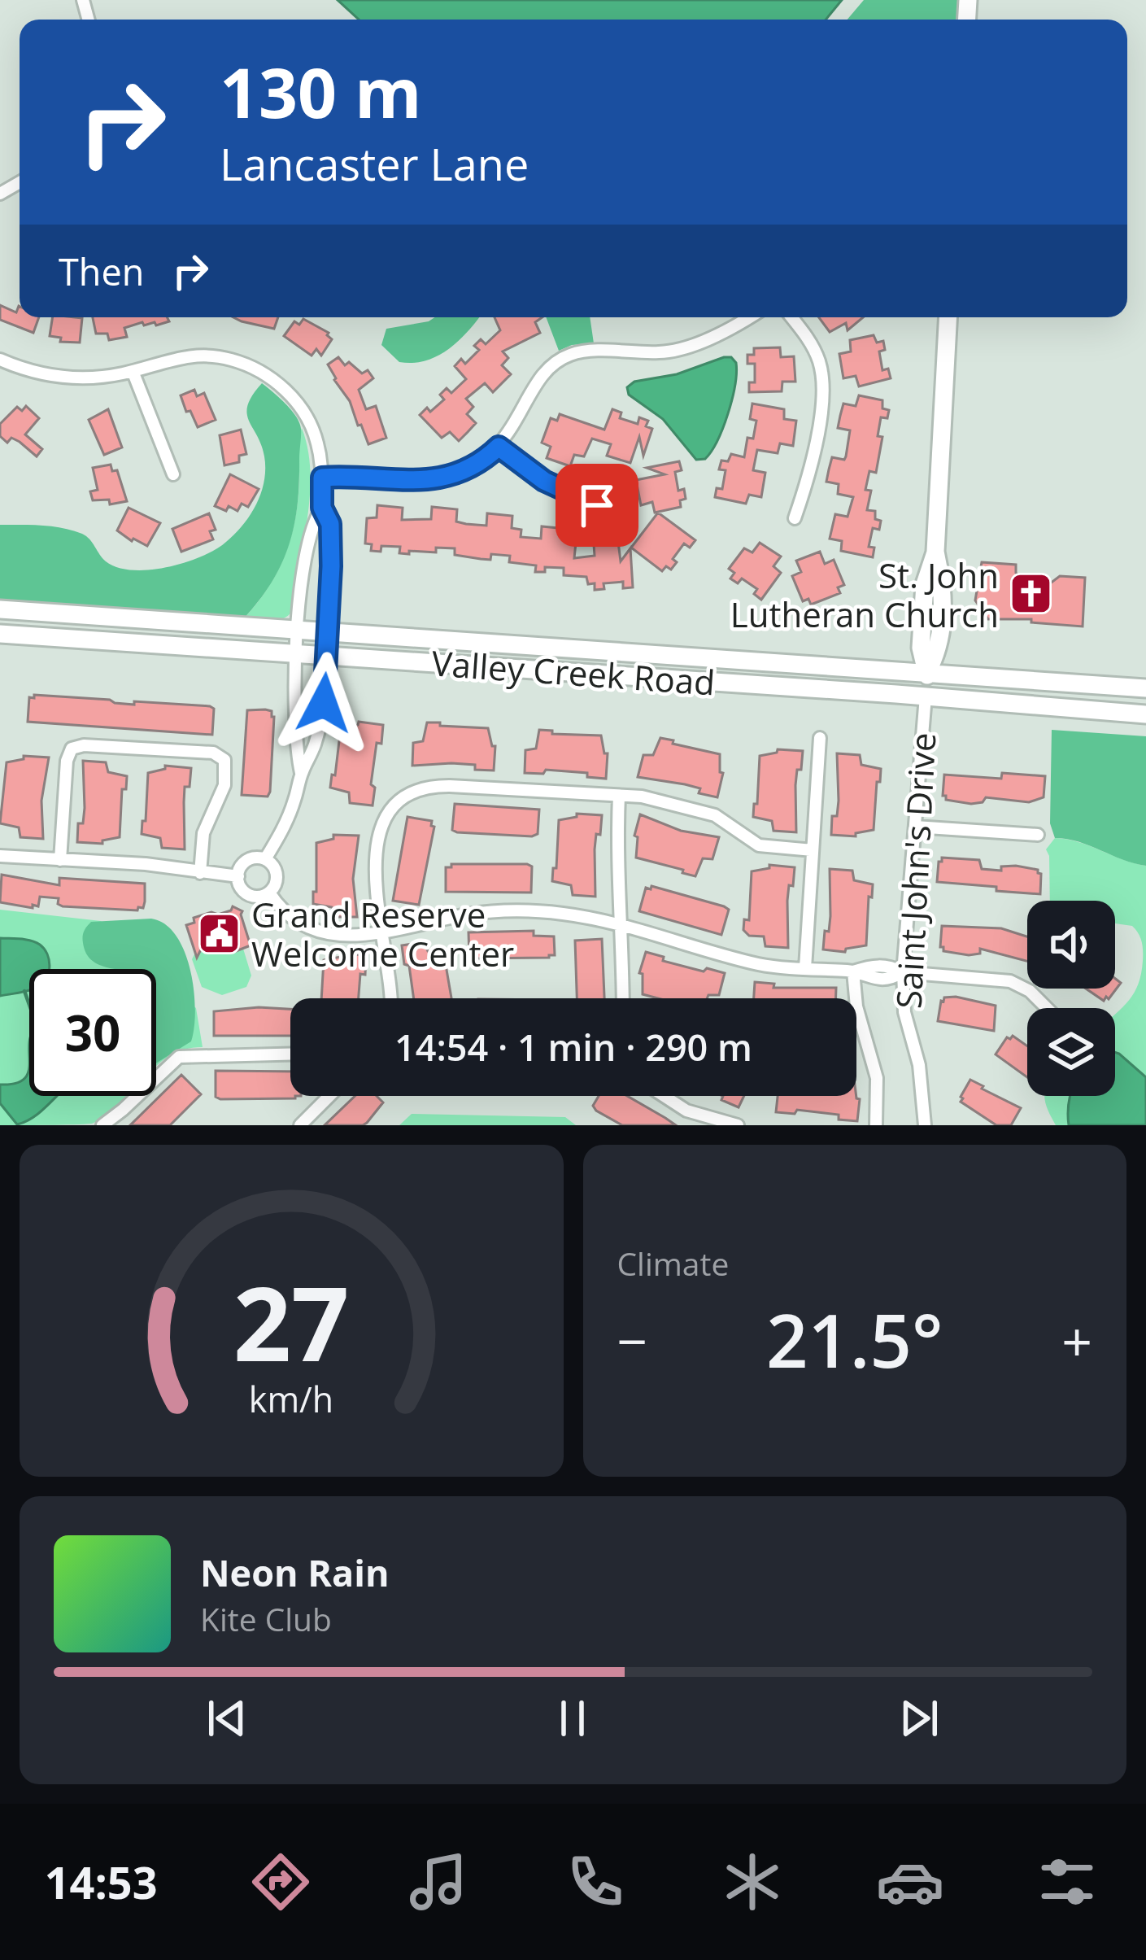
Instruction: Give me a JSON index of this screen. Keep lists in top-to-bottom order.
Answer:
{
  "streets": {
    "main road": ["Valley Creek Road", "Saint John's Drive"]
  },
  "crossings": [
    ["Valley Creek Road", "Saint John's Drive"]
  ],
  "places": {
    "church": ["St. John Lutheran Church"],
    "public building": ["Grand Reserve Welcome Center"]
  },
  "page": {
    "turn": ["130 m", "Lancaster Lane"],
    "then": "Then",
    "limit": "30",
    "trip": "14:54 · 1 min · 290 m",
    "tile": "Climate",
    "heat": ["−", "21.5°", "+"],
    "song": ["Neon Rain", "Kite Club"],
    "tabs": "14:53",
    "gauge": ["27", "km/h"]
  }
}
